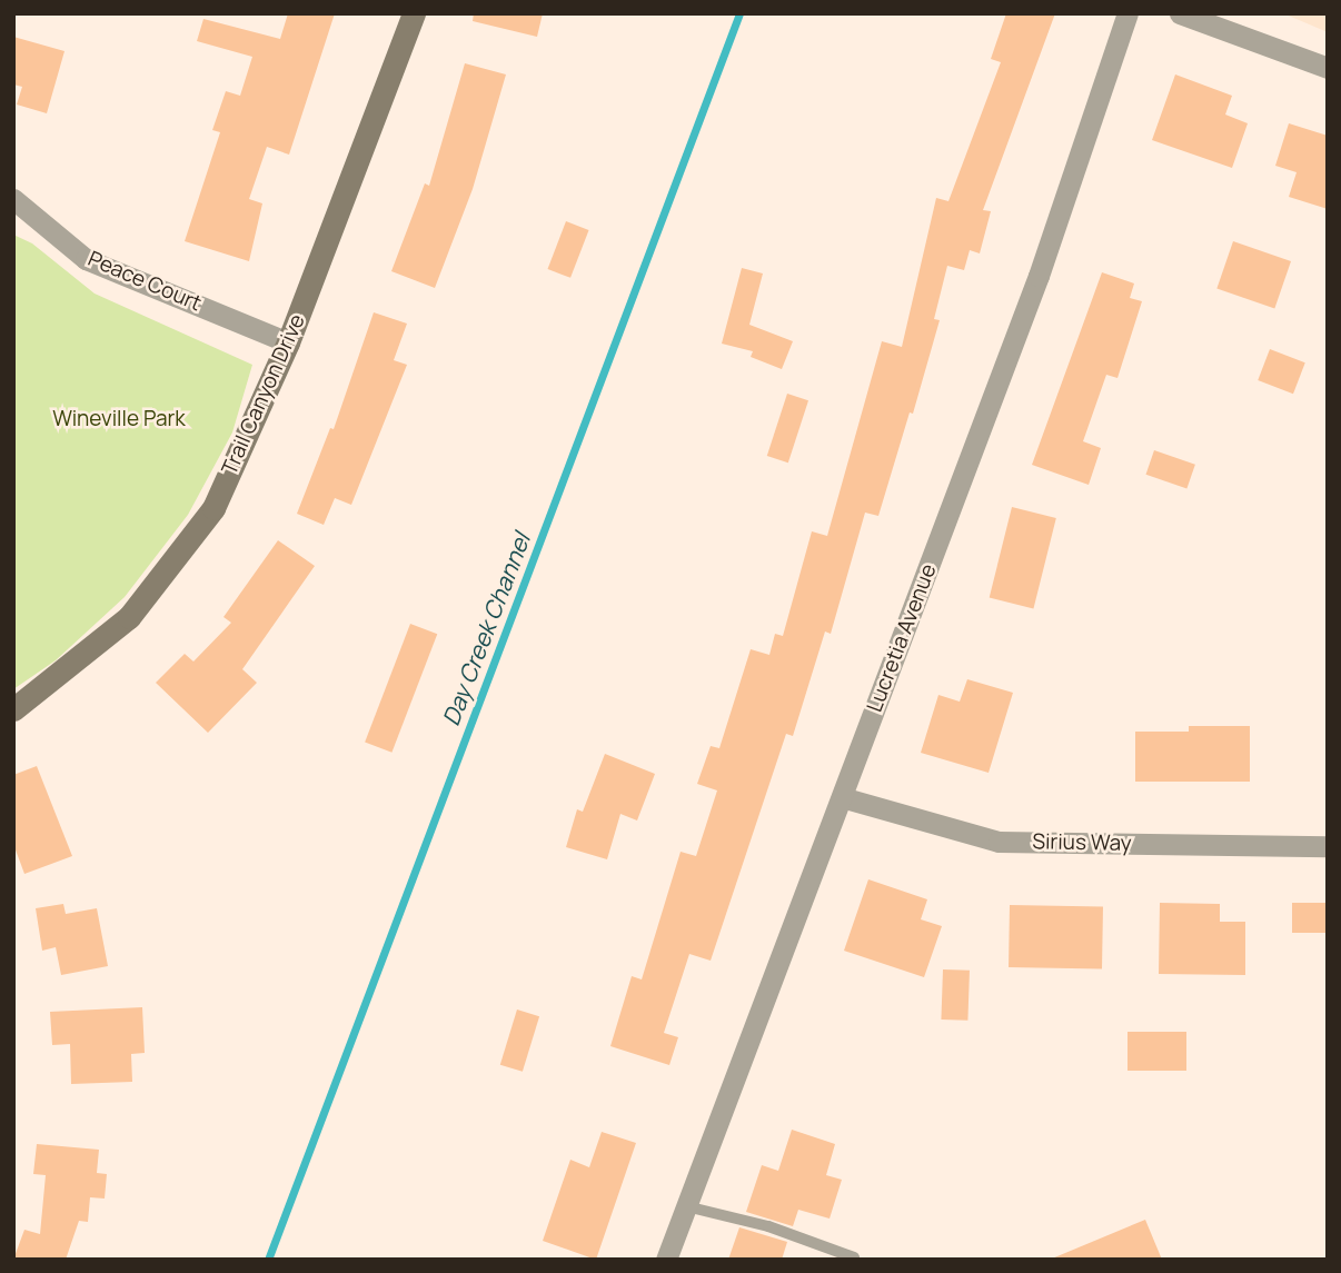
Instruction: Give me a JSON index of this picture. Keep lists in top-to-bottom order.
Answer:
{
  "streets": {
    "street": [
      "Peace Court",
      "Trail Canyon Drive",
      "Lucretia Avenue",
      "Sirius Way"
    ]
  },
  "crossings": [
    ["Peace Court", "Trail Canyon Drive"],
    ["Lucretia Avenue", "Sirius Way"]
  ],
  "water": ["Day Creek Channel"],
  "parks": ["Wineville Park"]
}
